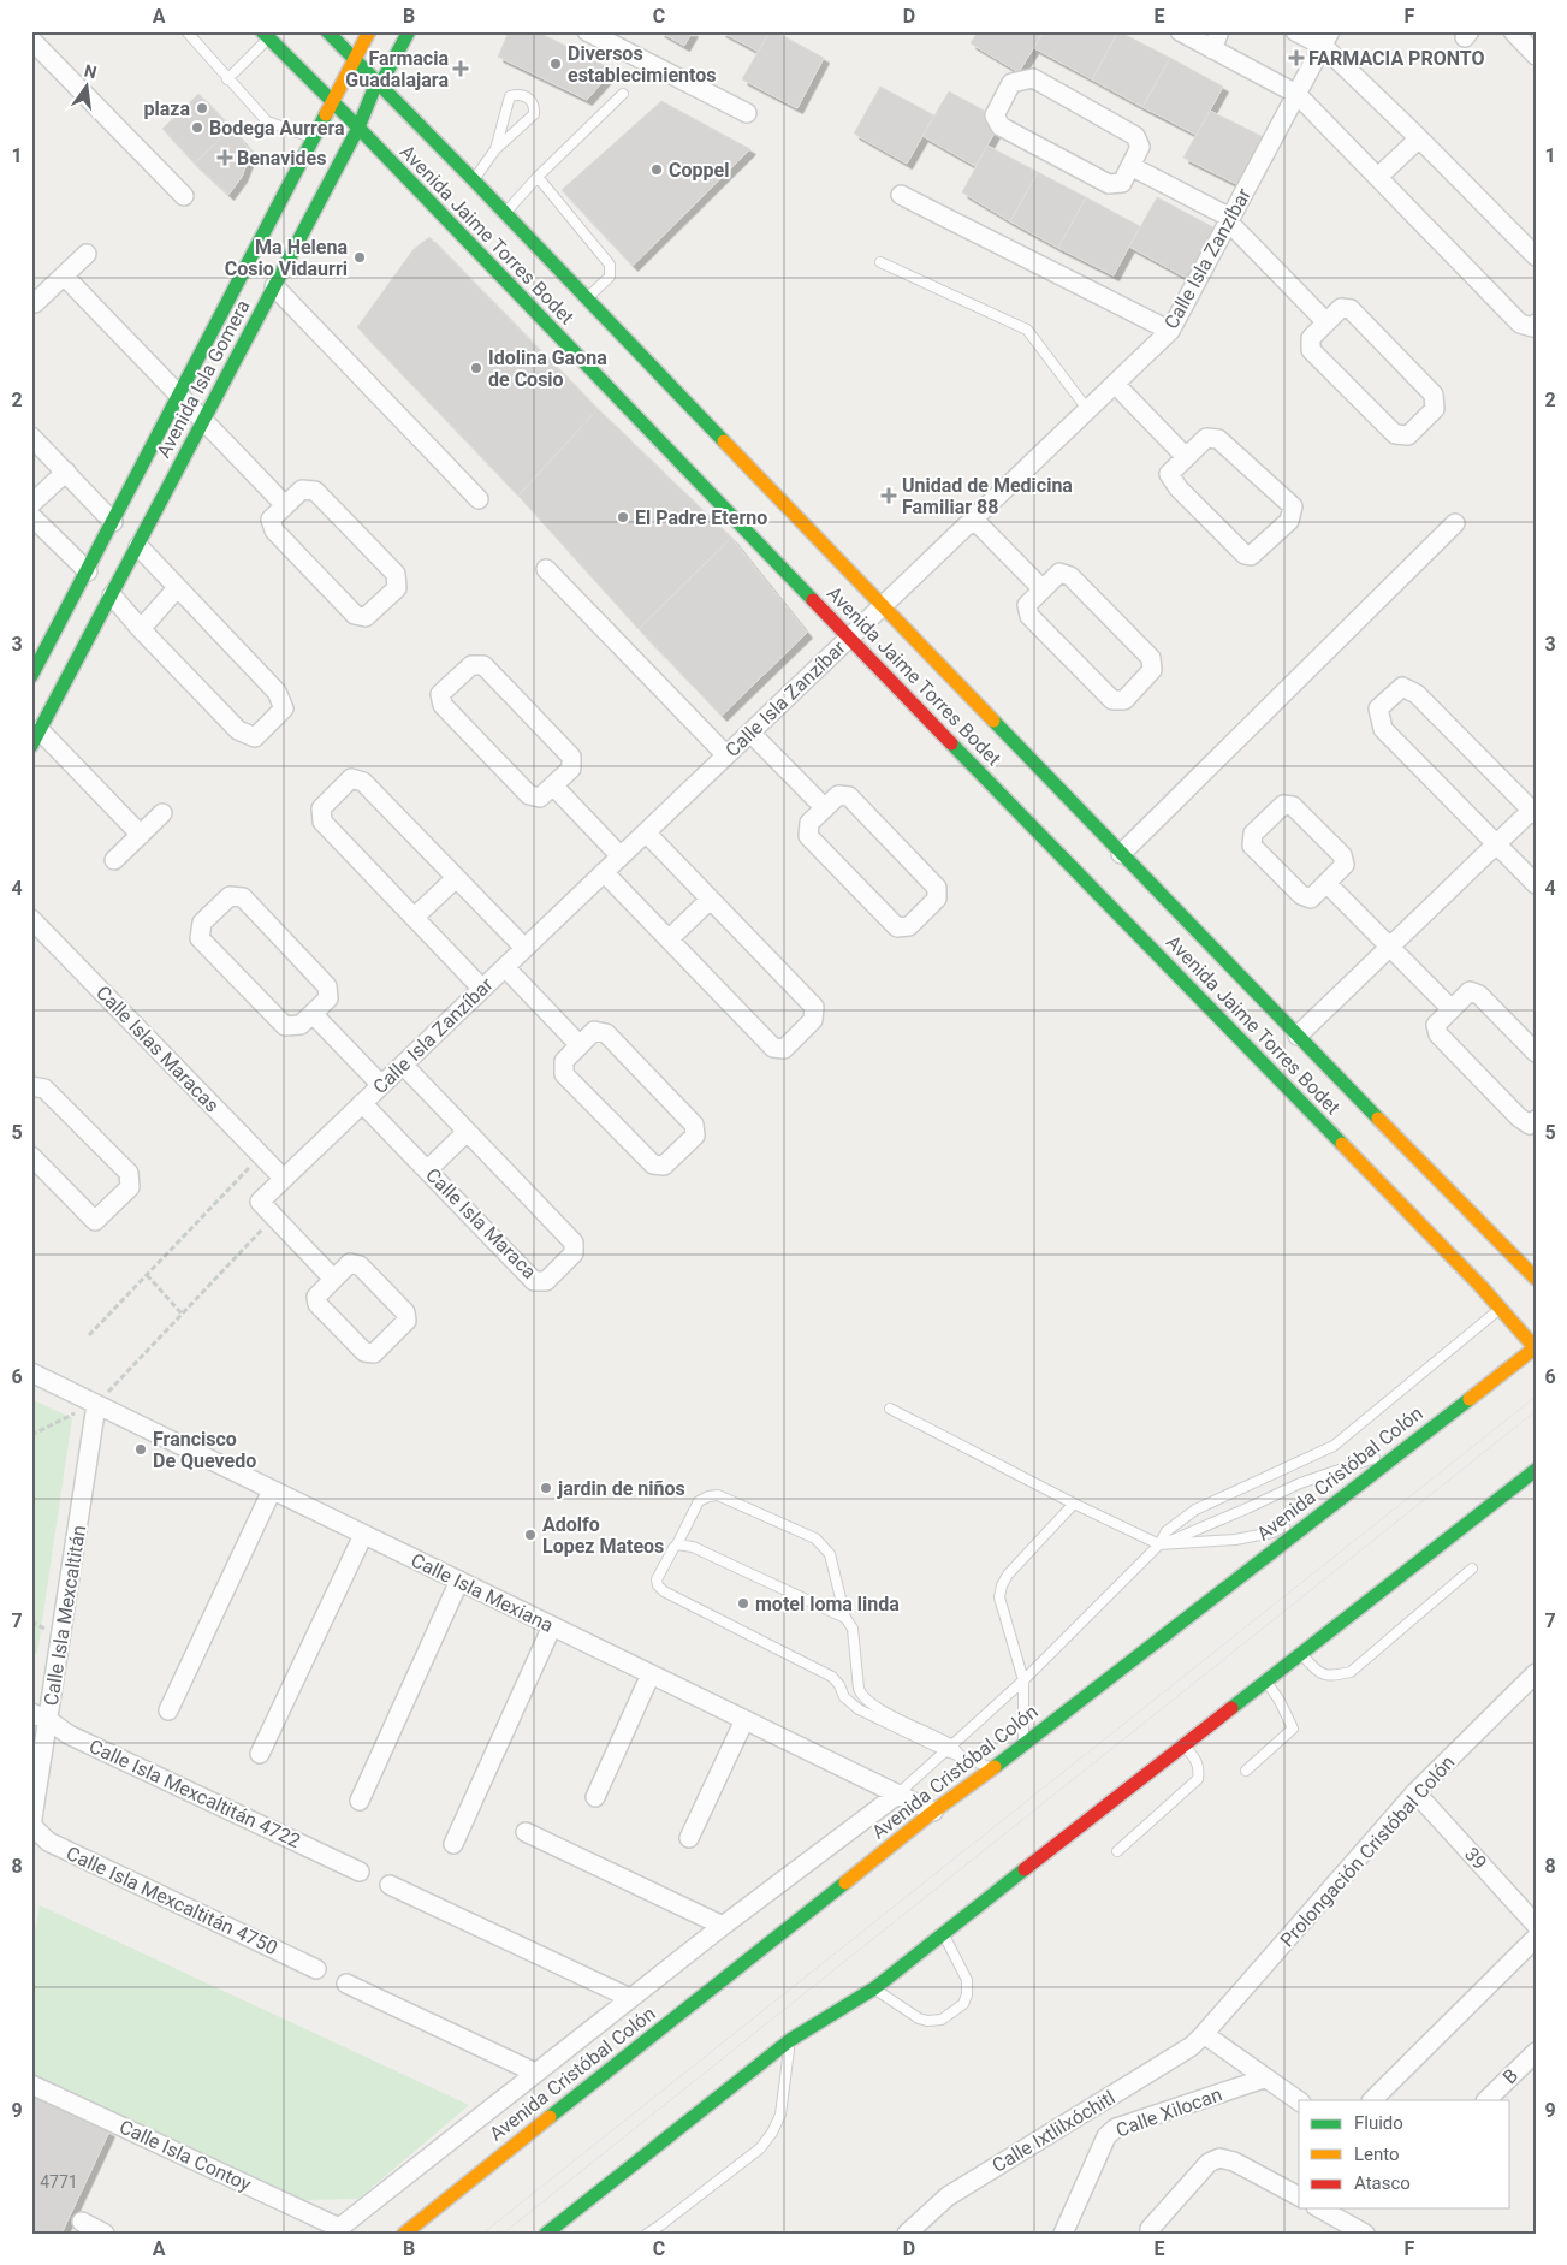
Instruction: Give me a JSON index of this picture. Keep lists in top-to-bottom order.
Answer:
{
  "streets": {
    "street": [
      "Avenida Jaime Torres Bodet",
      "Calle Isla Zanzíbar",
      "Avenida Isla Gomera",
      "Calle Islas Maracas",
      "Calle Isla Maraca",
      "Avenida Cristóbal Colón",
      "Calle Isla Mexiana",
      "Calle Isla Mexcaltitán",
      "Calle Isla Mexcaltitán 4722",
      "Prolongación Cristóbal Colón",
      "39",
      "Calle Isla Mexcaltitán 4750",
      "B",
      "Calle Xilocan",
      "Calle Ixtlilxóchitl",
      "Calle Isla Contoy"
    ]
  },
  "crossings": [
    ["Avenida Jaime Torres Bodet", "Calle Isla Zanzíbar"],
    ["Avenida Jaime Torres Bodet", "Avenida Isla Gomera"],
    ["Avenida Jaime Torres Bodet", "Avenida Cristóbal Colón"],
    ["Calle Isla Zanzíbar", "Calle Islas Maracas"],
    ["Calle Isla Zanzíbar", "Calle Isla Maraca"],
    ["Avenida Cristóbal Colón", "Calle Isla Mexiana"],
    ["Calle Isla Mexiana", "Calle Isla Mexcaltitán"],
    ["Calle Isla Mexcaltitán", "Calle Isla Mexcaltitán 4722"],
    ["Calle Isla Mexcaltitán", "Calle Isla Mexcaltitán 4750"],
    ["Prolongación Cristóbal Colón", "39"],
    ["Prolongación Cristóbal Colón", "Calle Ixtlilxóchitl"]
  ],
  "places": {
    "health": [
      "FARMACIA PRONTO",
      "Farmacia Guadalajara",
      "Benavides",
      "Unidad de Medicina Familiar 88"
    ],
    "other": [
      "Diversos establecimientos",
      "plaza",
      "Bodega Aurrera",
      "Coppel",
      "Ma Helena Cosio Vidaurri",
      "Idolina Gaona de Cosio",
      "El Padre Eterno",
      "Francisco De Quevedo",
      "jardin de niños",
      "Adolfo Lopez Mateos",
      "motel loma linda"
    ]
  },
  "house_numbers": ["4771"],
  "legend": ["Fluido", "Lento", "Atasco"],
  "north": "top",
  "grid": {
    "columns": [
      "A",
      "B",
      "C",
      "D",
      "E",
      "F"
    ],
    "rows": [
      "1",
      "2",
      "3",
      "4",
      "5",
      "6",
      "7",
      "8",
      "9"
    ]
  }
}
